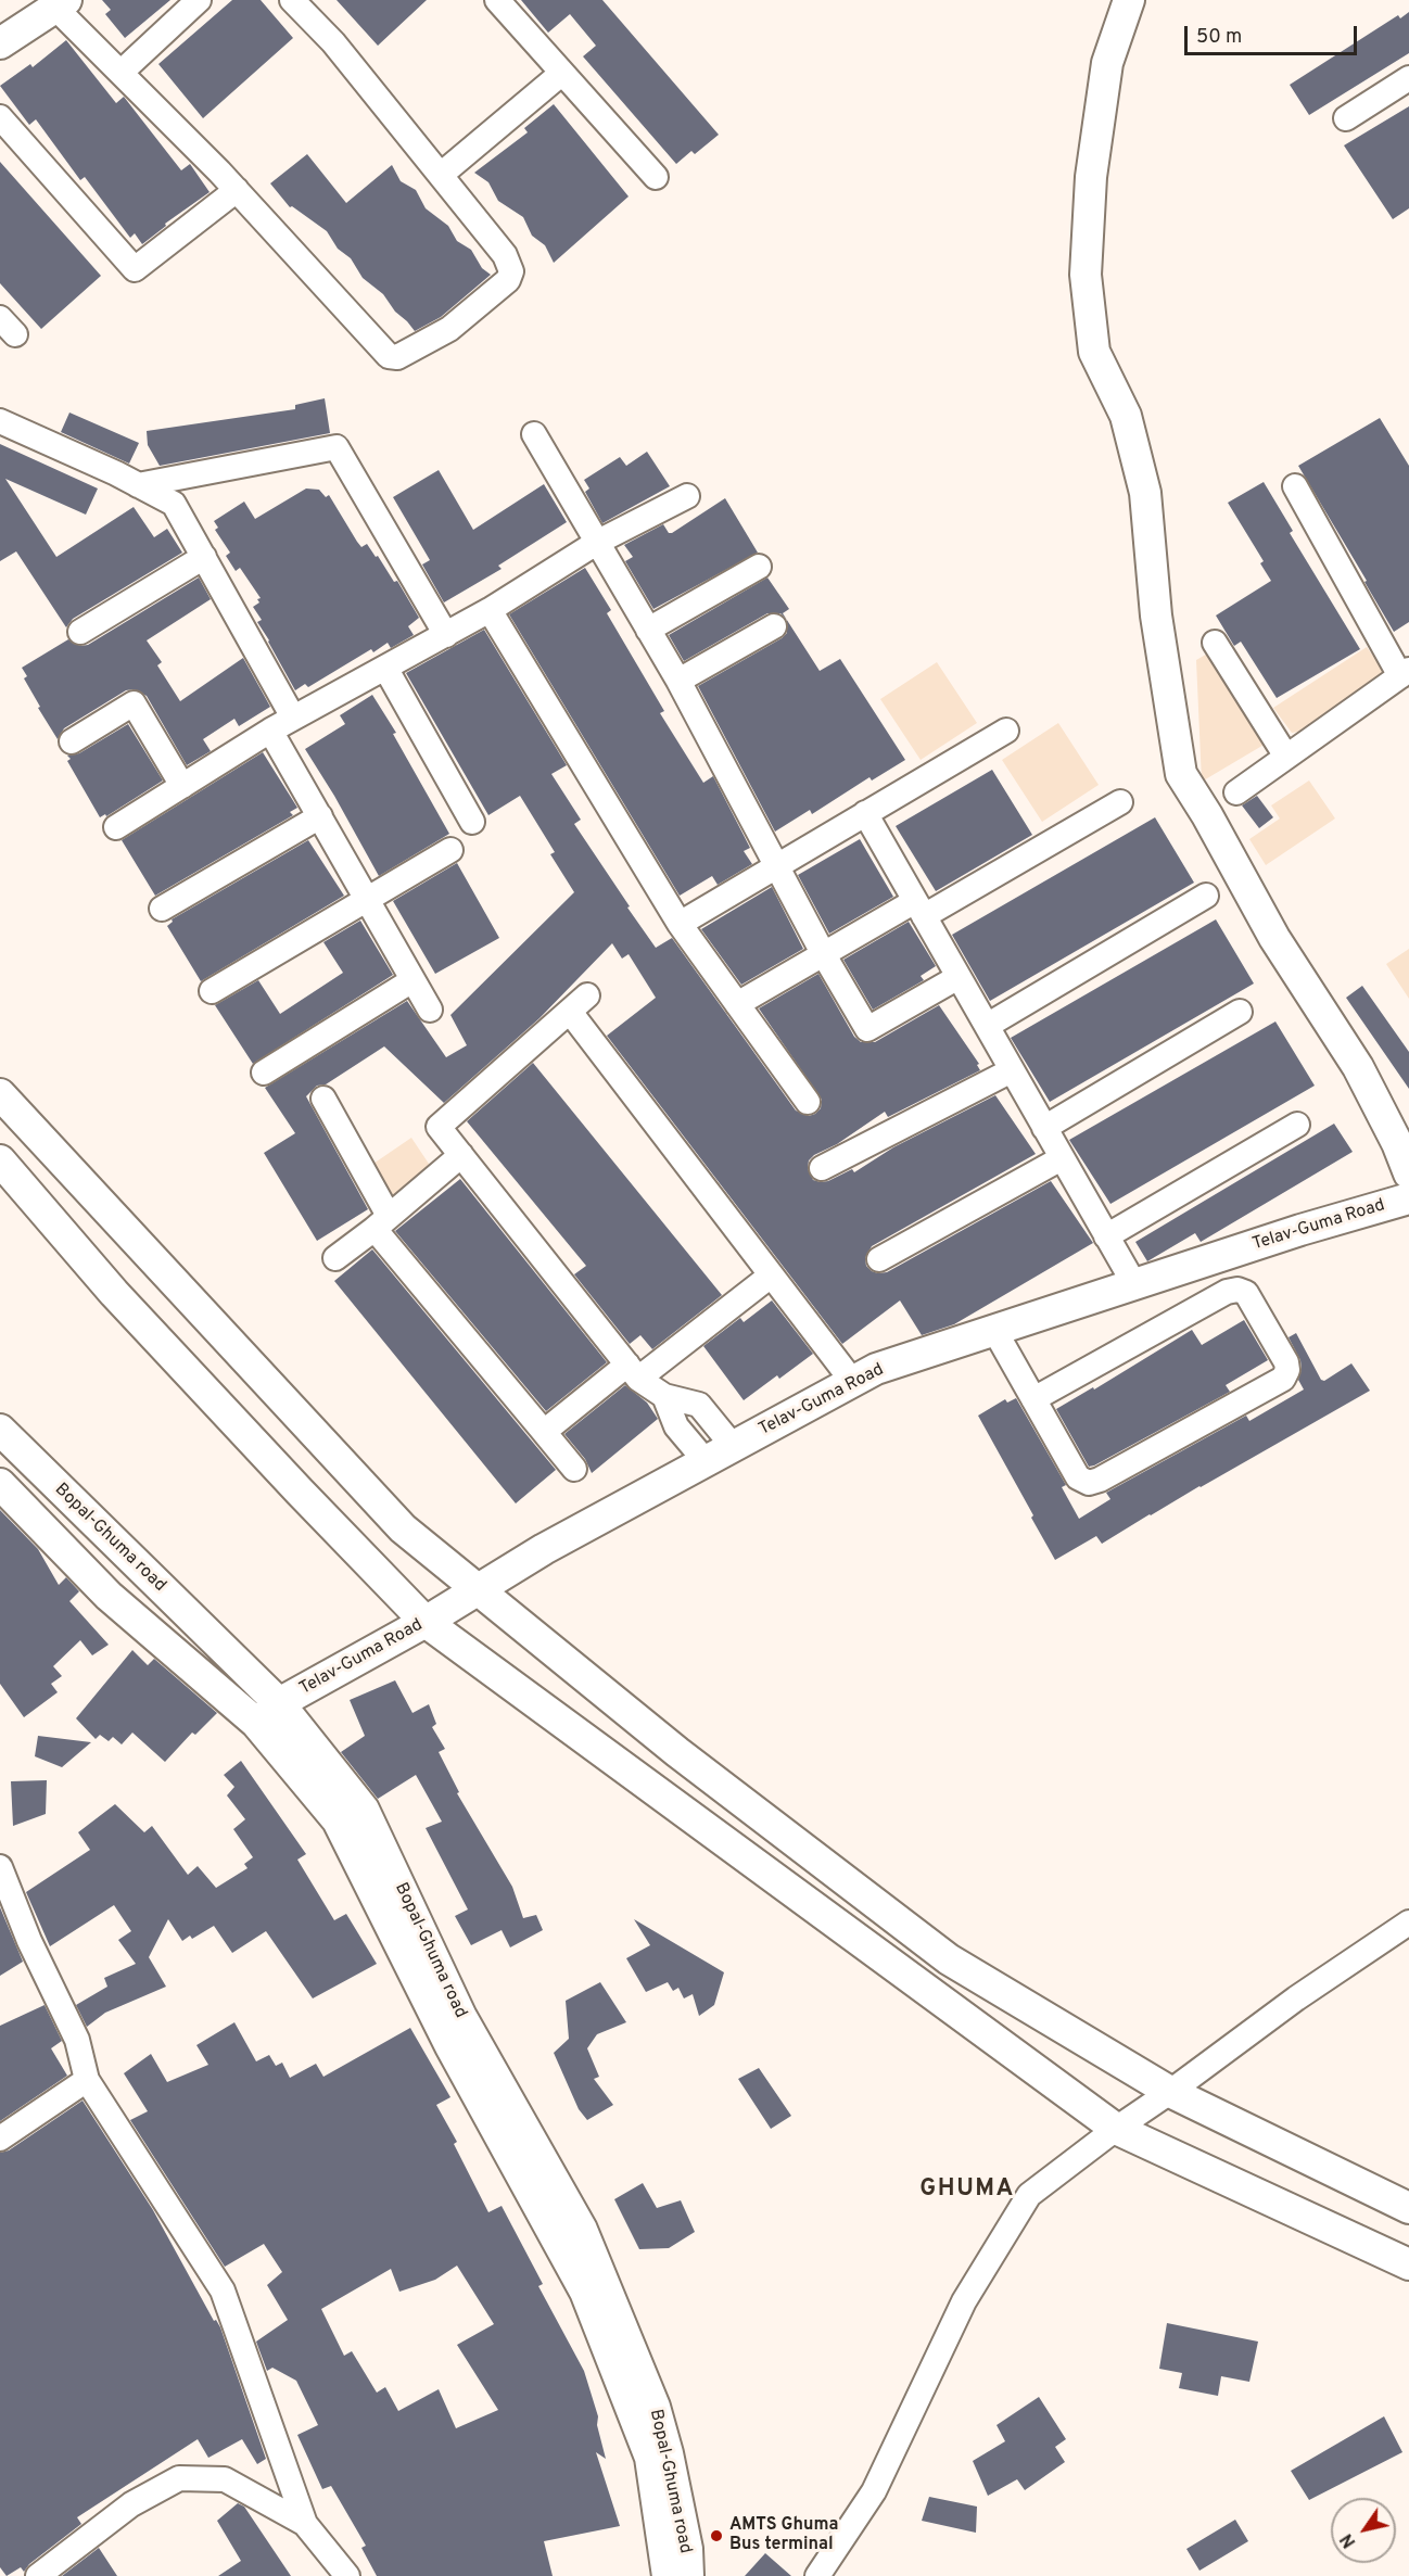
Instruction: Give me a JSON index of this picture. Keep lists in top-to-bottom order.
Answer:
{
  "streets": {
    "street": ["Telav-Guma Road", "Bopal-Ghuma road"]
  },
  "crossings": [
    ["Telav-Guma Road", "Bopal-Ghuma road"]
  ],
  "districts": ["GHUMA"],
  "places": ["AMTS Ghuma Bus terminal"],
  "scale_bar": "50 m",
  "north": "bottom left"
}
